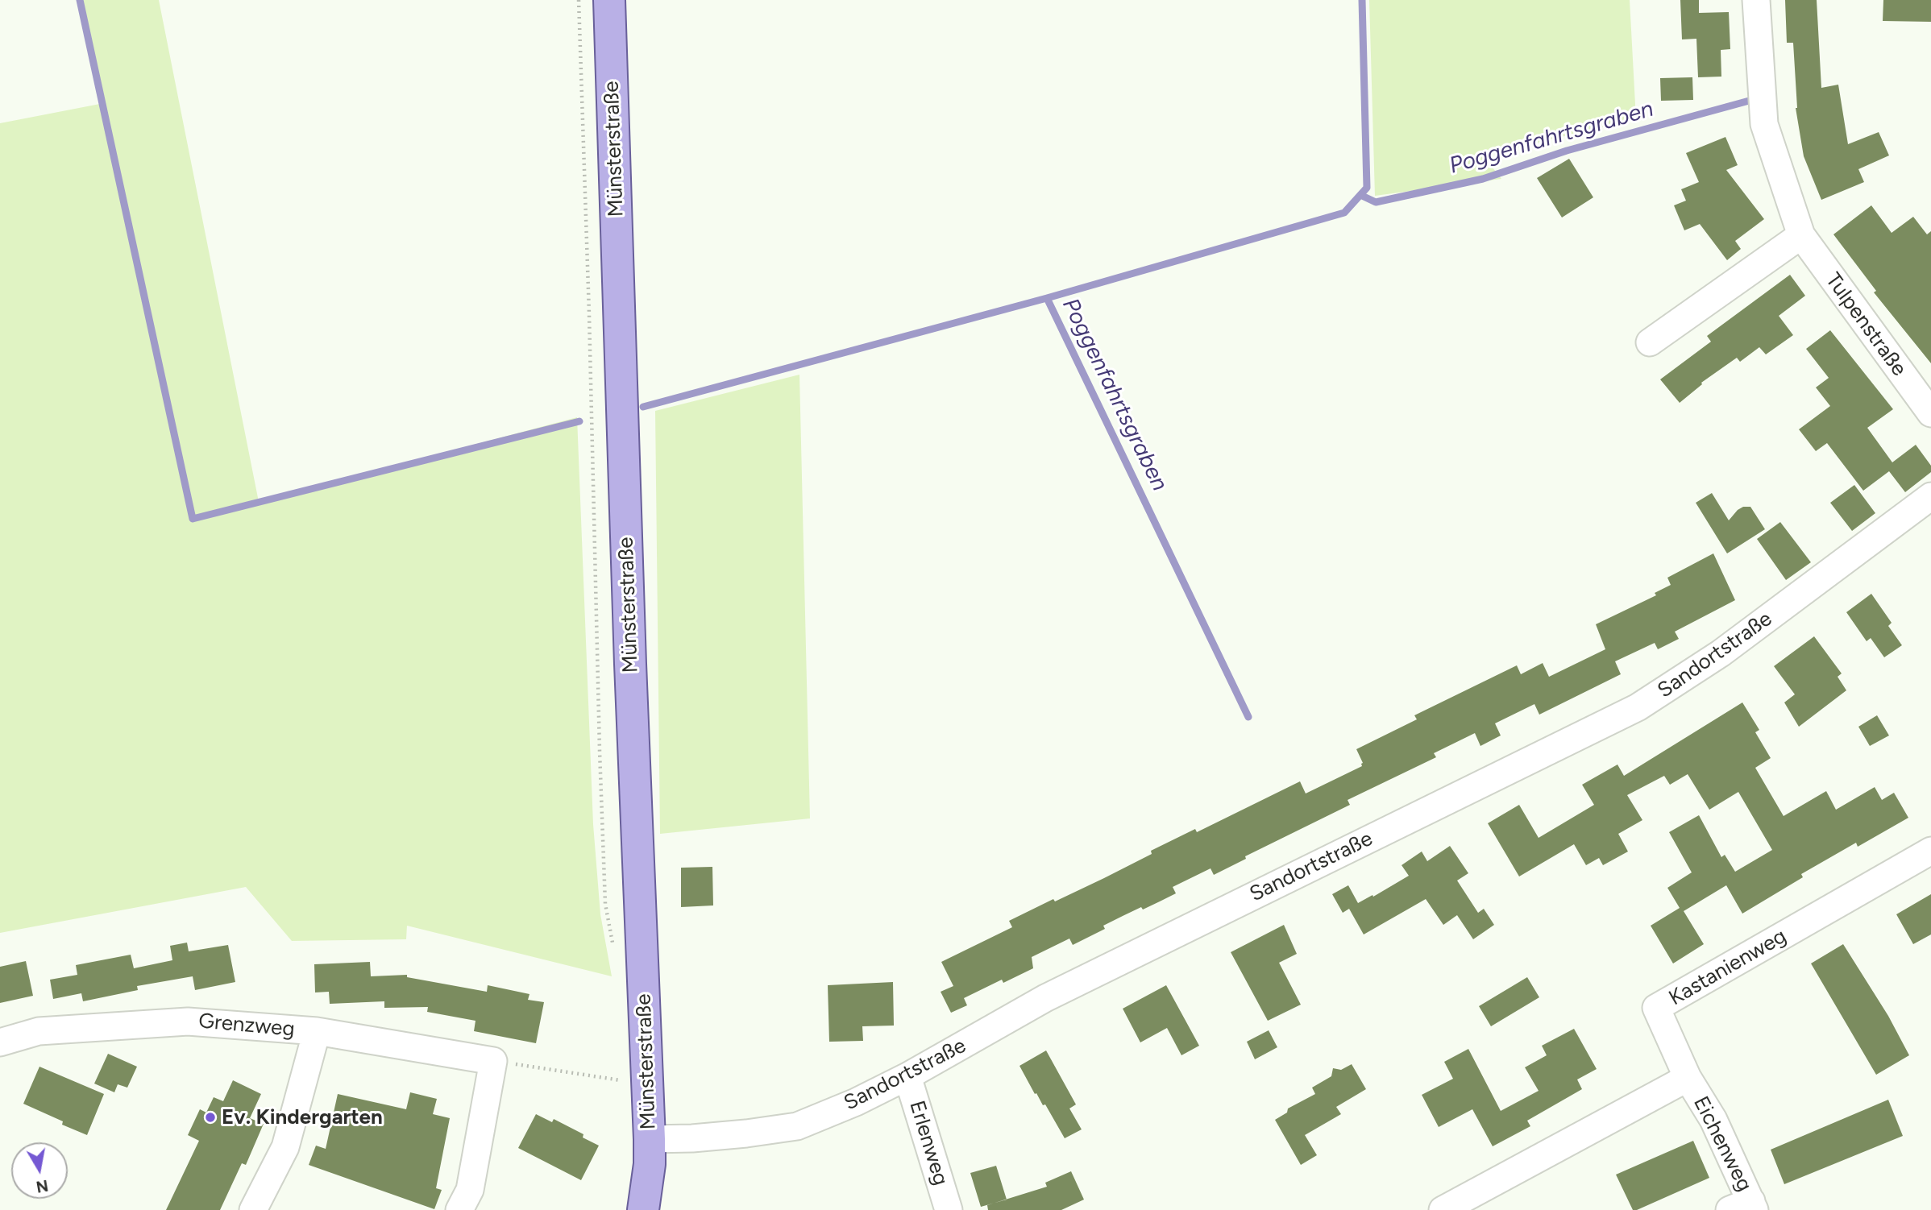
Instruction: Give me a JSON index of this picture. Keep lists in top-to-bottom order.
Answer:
{
  "streets": {
    "main road": ["Münsterstraße"],
    "street": [
      "Tulpenstraße",
      "Sandortstraße",
      "Kastanienweg",
      "Grenzweg",
      "Erlenweg",
      "Eichenweg"
    ]
  },
  "crossings": [
    ["Münsterstraße", "Sandortstraße"],
    ["Sandortstraße", "Erlenweg"],
    ["Kastanienweg", "Eichenweg"]
  ],
  "water": ["Poggenfahrtsgraben"],
  "places": ["Ev. Kindergarten"],
  "north": "bottom"
}
